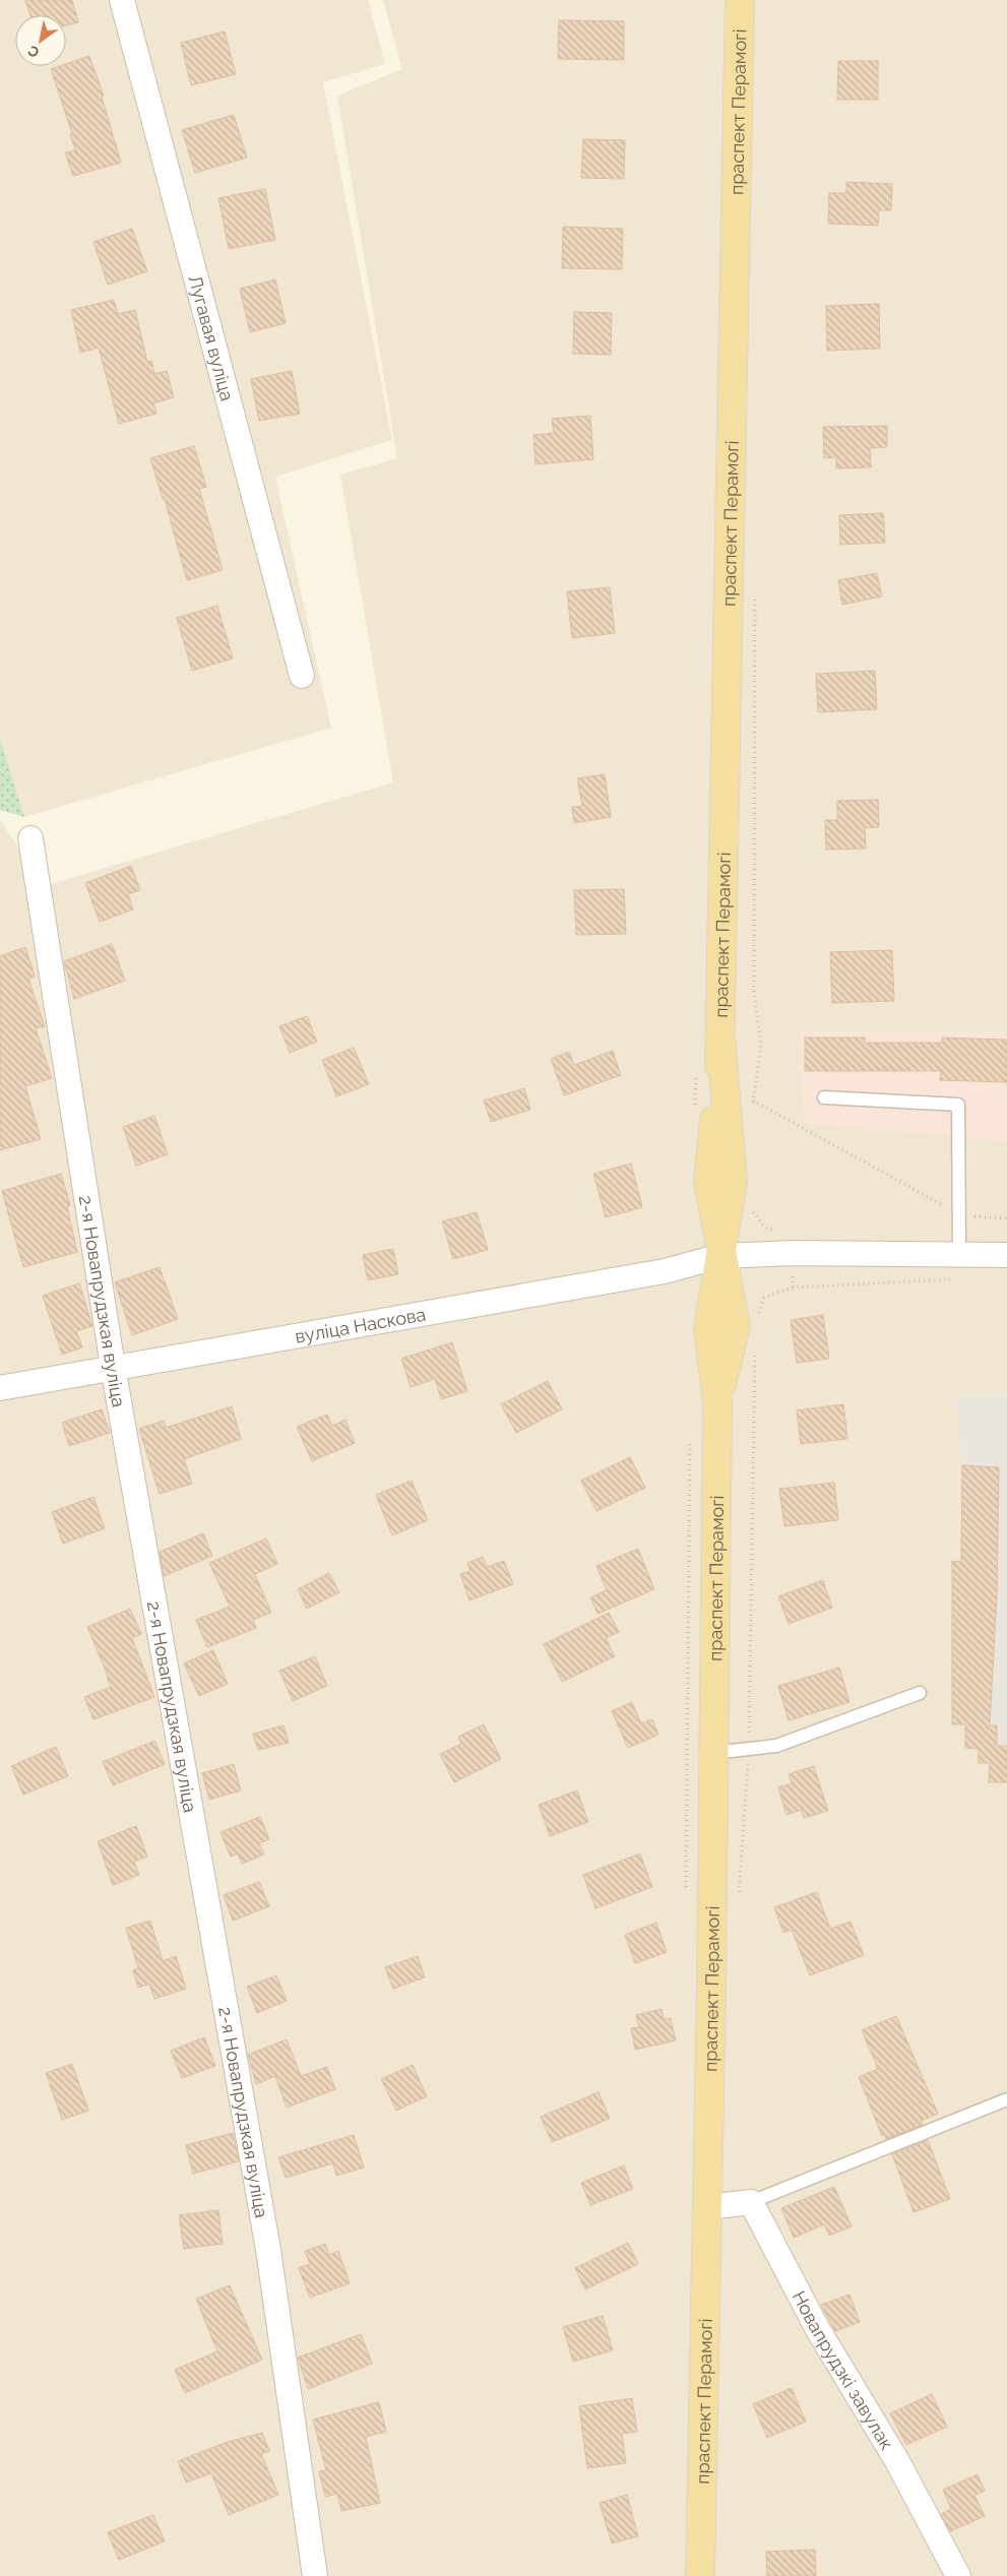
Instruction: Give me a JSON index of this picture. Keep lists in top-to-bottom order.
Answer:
{
  "streets": {
    "main road": ["праспект Перамогі"],
    "street": [
      "Лугавая вуліца",
      "2-я Новапрудзкая вуліца",
      "вуліца Наскова",
      "Новапрудзкі завулак"
    ]
  },
  "crossings": [
    ["праспект Перамогі", "вуліца Наскова"],
    ["2-я Новапрудзкая вуліца", "вуліца Наскова"]
  ],
  "north": "bottom left"
}
